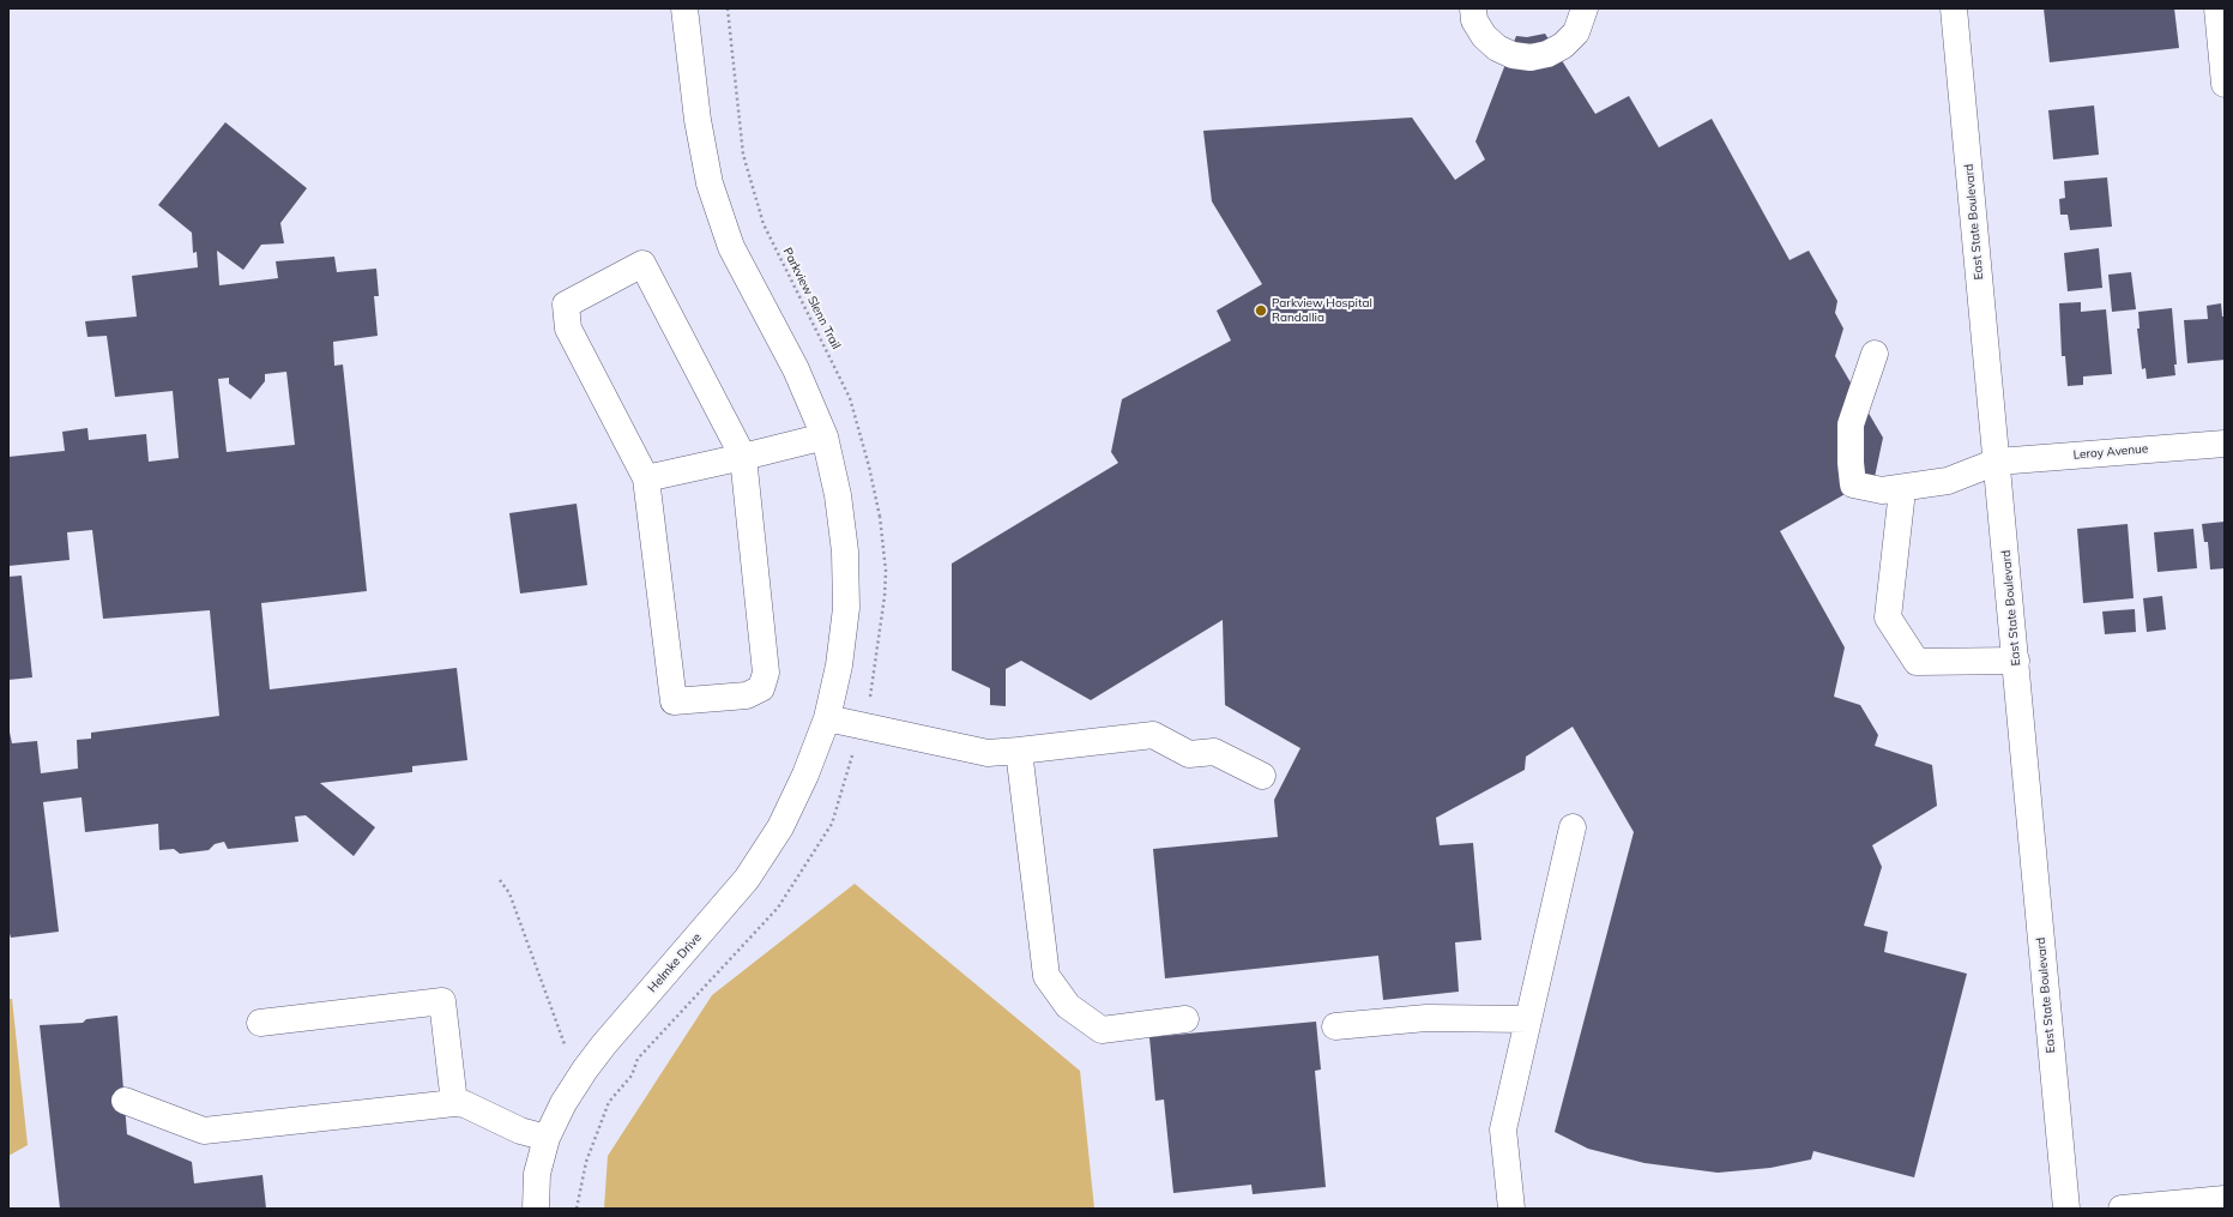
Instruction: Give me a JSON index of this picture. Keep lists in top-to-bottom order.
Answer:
{
  "streets": {
    "main road": ["East State Boulevard", "Leroy Avenue", "Helmke Drive"],
    "path": ["Parkview Slenn Trail"]
  },
  "crossings": [
    ["East State Boulevard", "Leroy Avenue"]
  ],
  "places": ["Parkview Hospital Randallia"]
}
